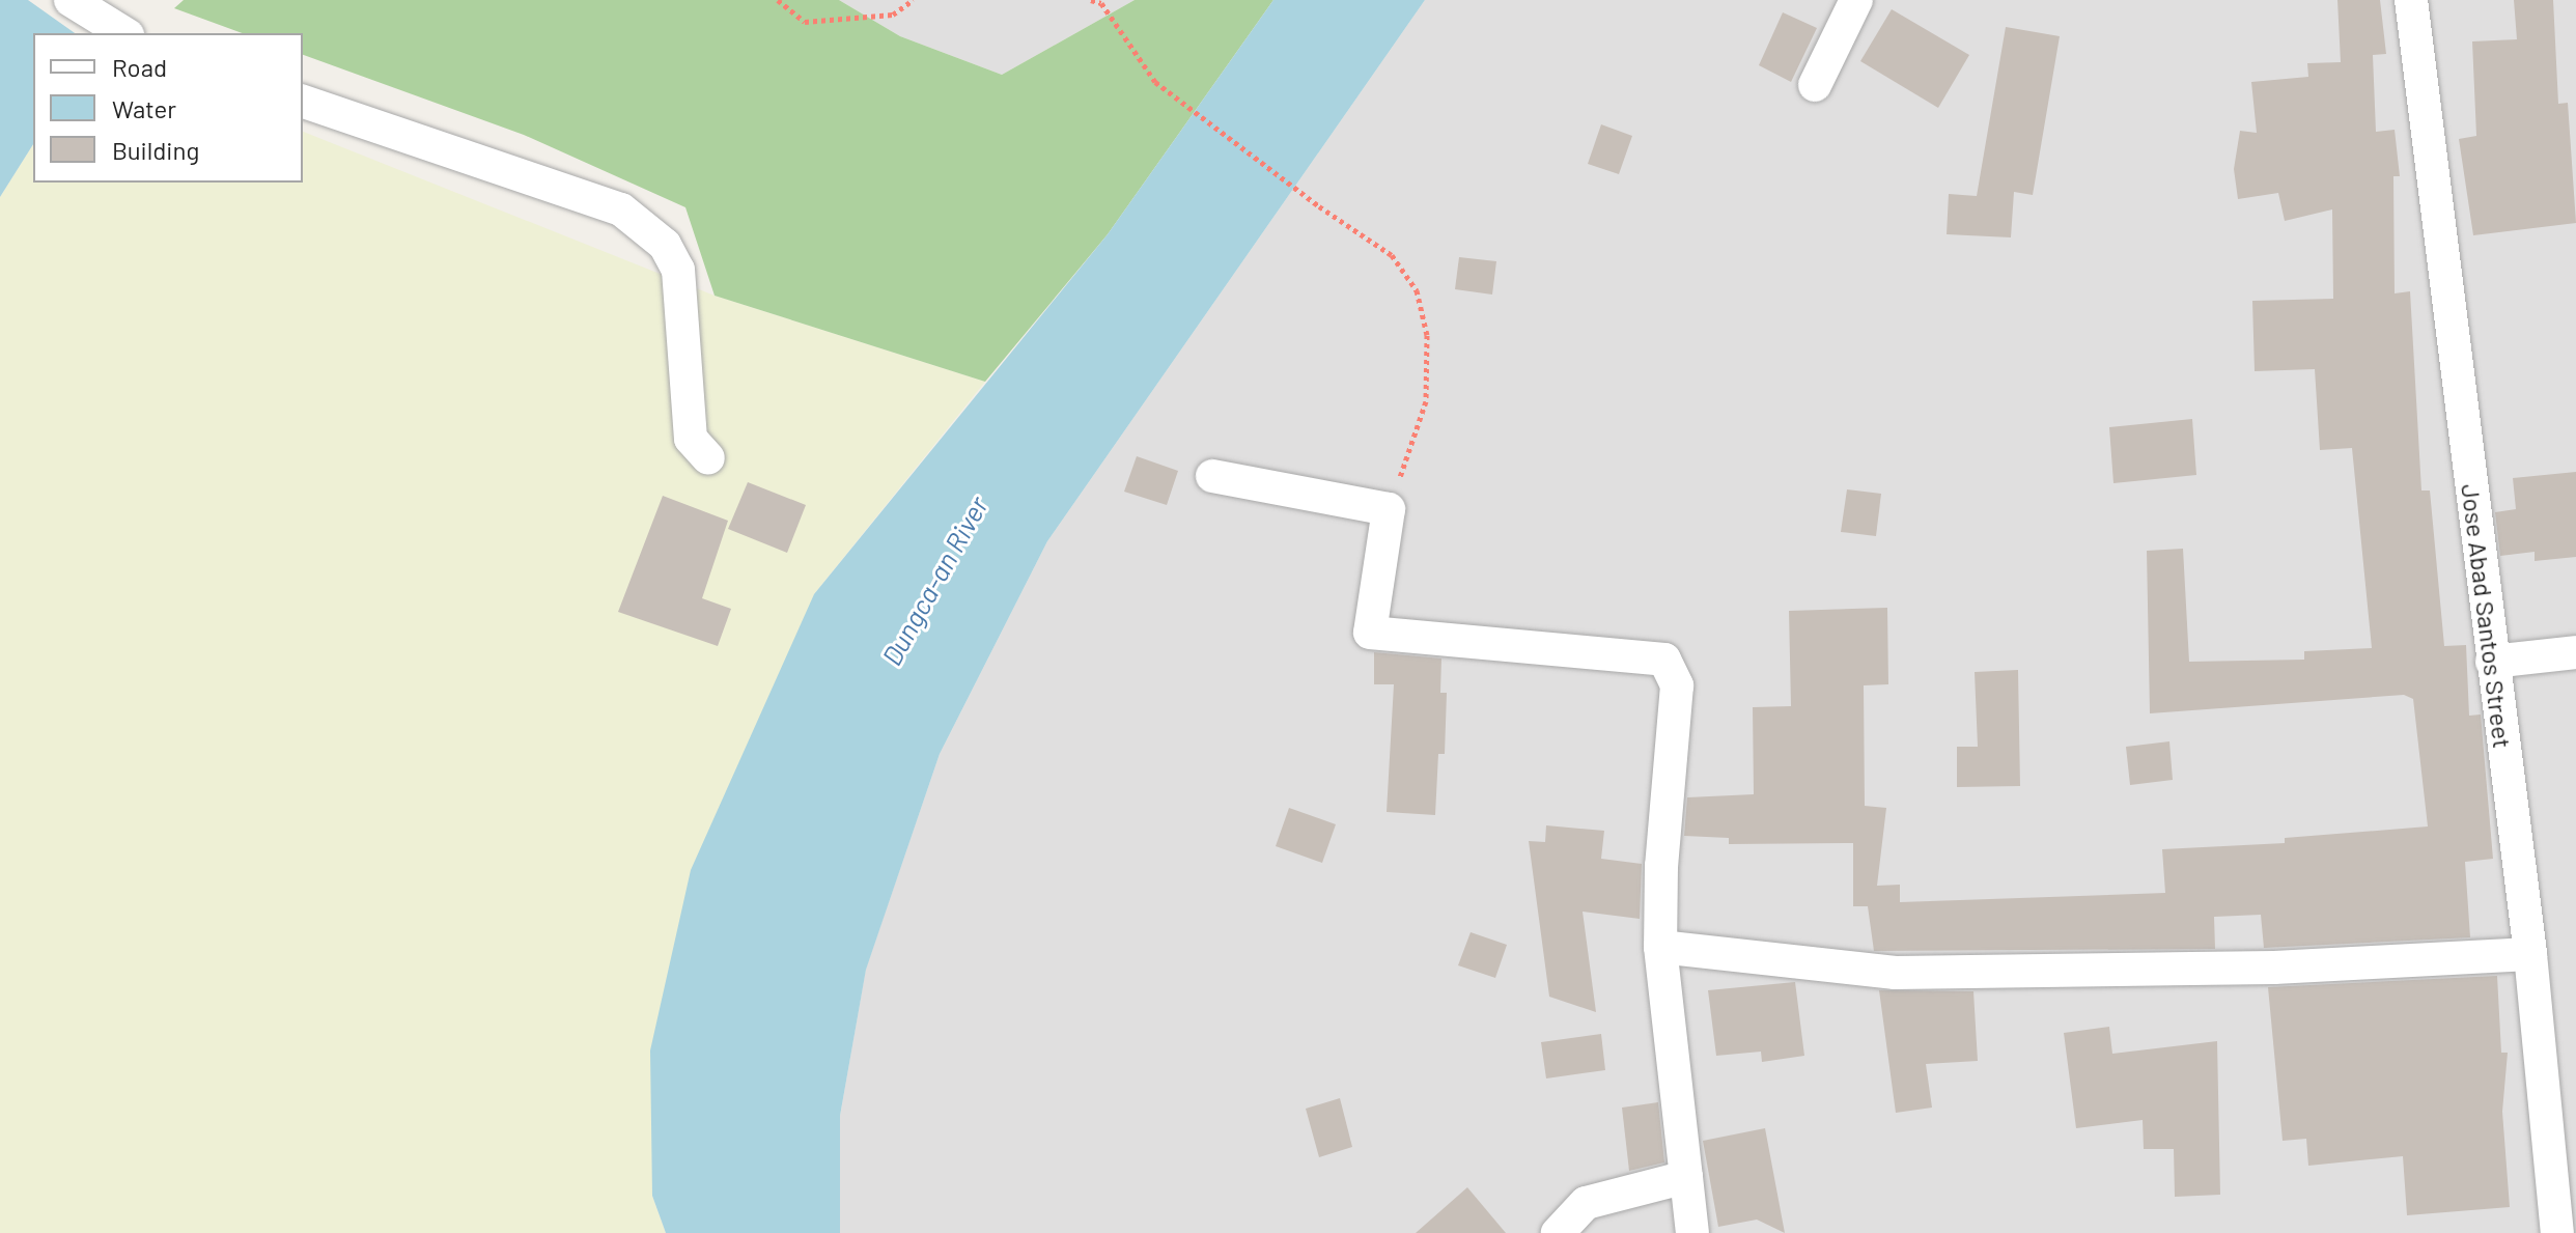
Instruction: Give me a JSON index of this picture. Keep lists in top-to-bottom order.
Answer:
{
  "streets": {
    "street": ["Jose Abad Santos Street"]
  },
  "water": ["Dungca-an River"],
  "legend": ["Road", "Water", "Building"]
}
